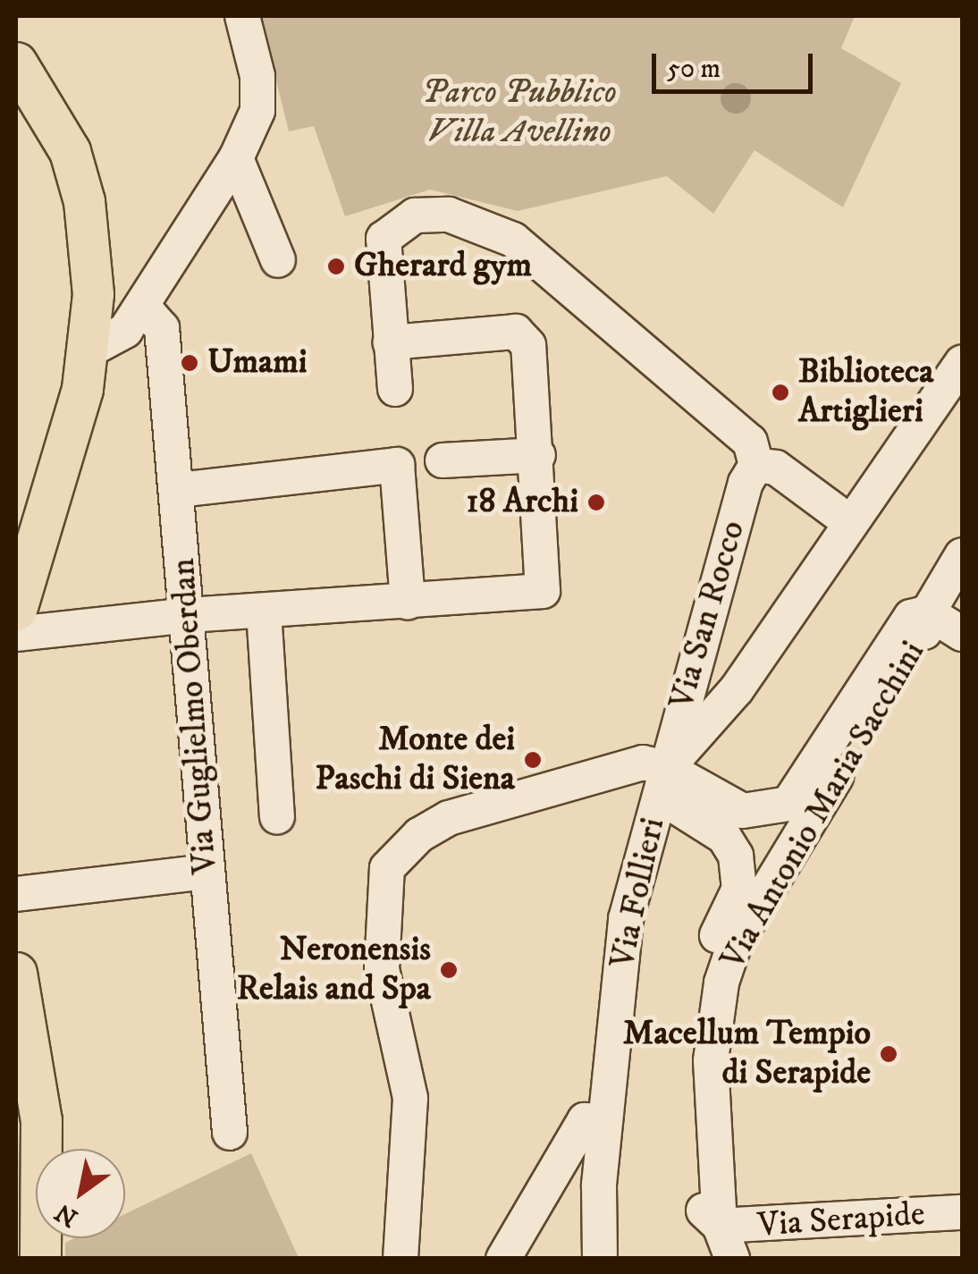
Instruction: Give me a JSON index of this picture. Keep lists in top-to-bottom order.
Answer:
{
  "streets": {
    "street": [
      "Via San Rocco",
      "Via Guglielmo Oberdan",
      "Via Antonio Maria Sacchini",
      "Via Follieri",
      "Via Serapide"
    ]
  },
  "crossings": [
    ["Via San Rocco", "Via Follieri"],
    ["Via Antonio Maria Sacchini", "Via Serapide"]
  ],
  "parks": ["Parco Pubblico Villa Avellino"],
  "places": [
    "Gherard gym",
    "Umami",
    "Biblioteca Artiglieri",
    "18 Archi",
    "Monte dei Paschi di Siena",
    "Neronensis Relais and Spa",
    "Macellum Tempio di Serapide"
  ],
  "scale_bar": "50 m",
  "north": "bottom left"
}
